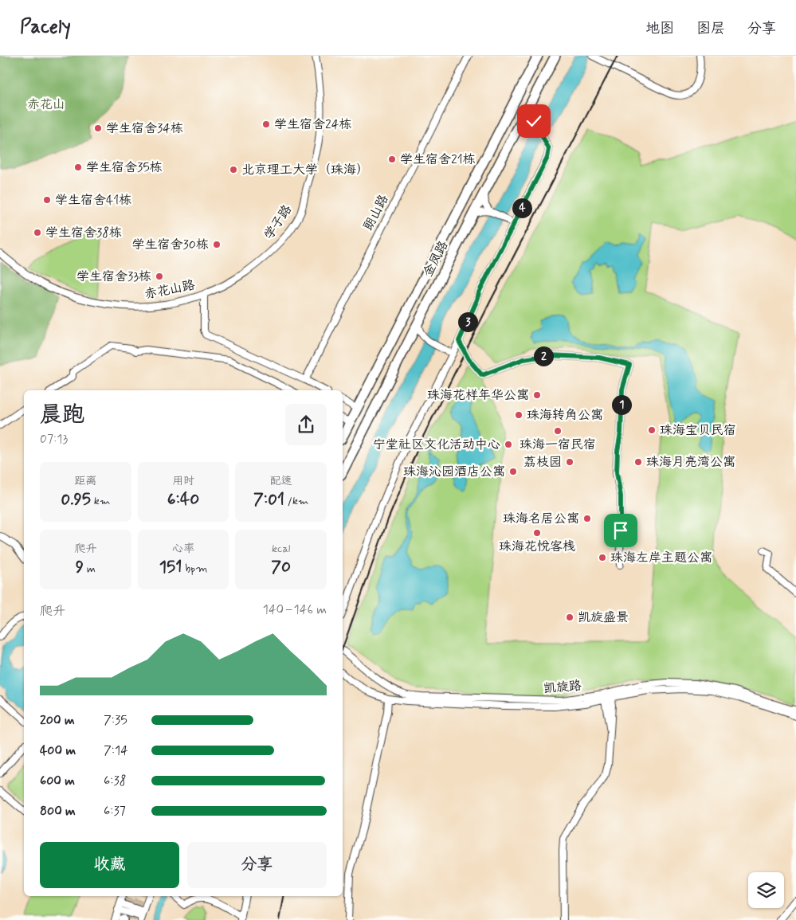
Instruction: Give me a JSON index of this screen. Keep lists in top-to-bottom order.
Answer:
{
  "streets": {
    "highway": ["金凤路"],
    "street": [
      "朗山路",
      "学子路",
      "赤花山路",
      "凯旋路"
    ]
  },
  "crossings": [
    ["朗山路", "赤花山路"],
    ["学子路", "赤花山路"]
  ],
  "parks": ["赤花山"],
  "places": [
    "学生宿舍24栋",
    "学生宿舍34栋",
    "学生宿舍21栋",
    "学生宿舍35栋",
    "北京理工大学（珠海）",
    "学生宿舍41栋",
    "学生宿舍38栋",
    "学生宿舍30栋",
    "学生宿舍33栋",
    "珠海花样年华公寓",
    "珠海转角公寓",
    "珠海宝贝民宿",
    "珠海一宿民宿",
    "宁堂社区文化活动中心",
    "荔枝园",
    "珠海月亮湾公寓",
    "珠海沁园酒店公寓",
    "珠海名居公寓",
    "珠海花悦客栈",
    "珠海左岸主题公寓",
    "凯旋盛景"
  ],
  "page": {
    "header": "Pacely",
    "nav": ["地图", "图层", "分享"],
    "pins": [
      "4",
      "3",
      "2",
      "1"
    ],
    "heading": ["晨跑", "07:13"],
    "stats": [
      ["距离", "0.95 km"],
      ["用时", "6:40"],
      ["配速", "7:01 /km"],
      ["爬升", "9 m"],
      ["心率", "151 bpm"],
      ["kcal", "70"]
    ],
    "chart": ["爬升", "140–146 m"],
    "list": [
      {
        "name": "200 m",
        "note": "7:35"
      },
      {
        "name": "400 m",
        "note": "7:14"
      },
      {
        "name": "600 m",
        "note": "6:38"
      },
      {
        "name": "800 m",
        "note": "6:37"
      }
    ],
    "buttons": ["收藏", "分享"]
  }
}
